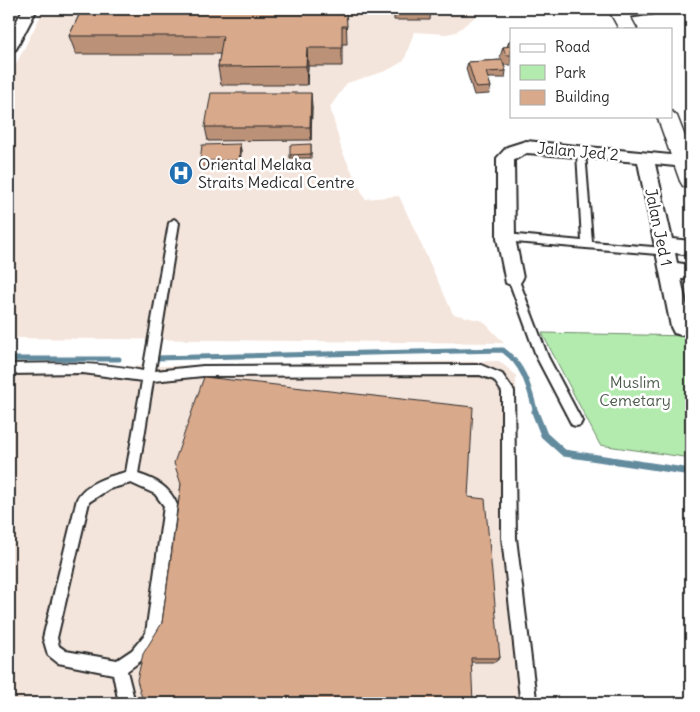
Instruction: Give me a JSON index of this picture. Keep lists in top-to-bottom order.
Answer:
{
  "streets": {
    "street": ["Jalan Jed 2", "Jalan Jed 1"]
  },
  "crossings": [
    ["Jalan Jed 2", "Jalan Jed 1"]
  ],
  "parks": ["Muslim Cemetary"],
  "places": {
    "hospital": ["Oriental Melaka Straits Medical Centre"]
  },
  "legend": ["Road", "Park", "Building"]
}
